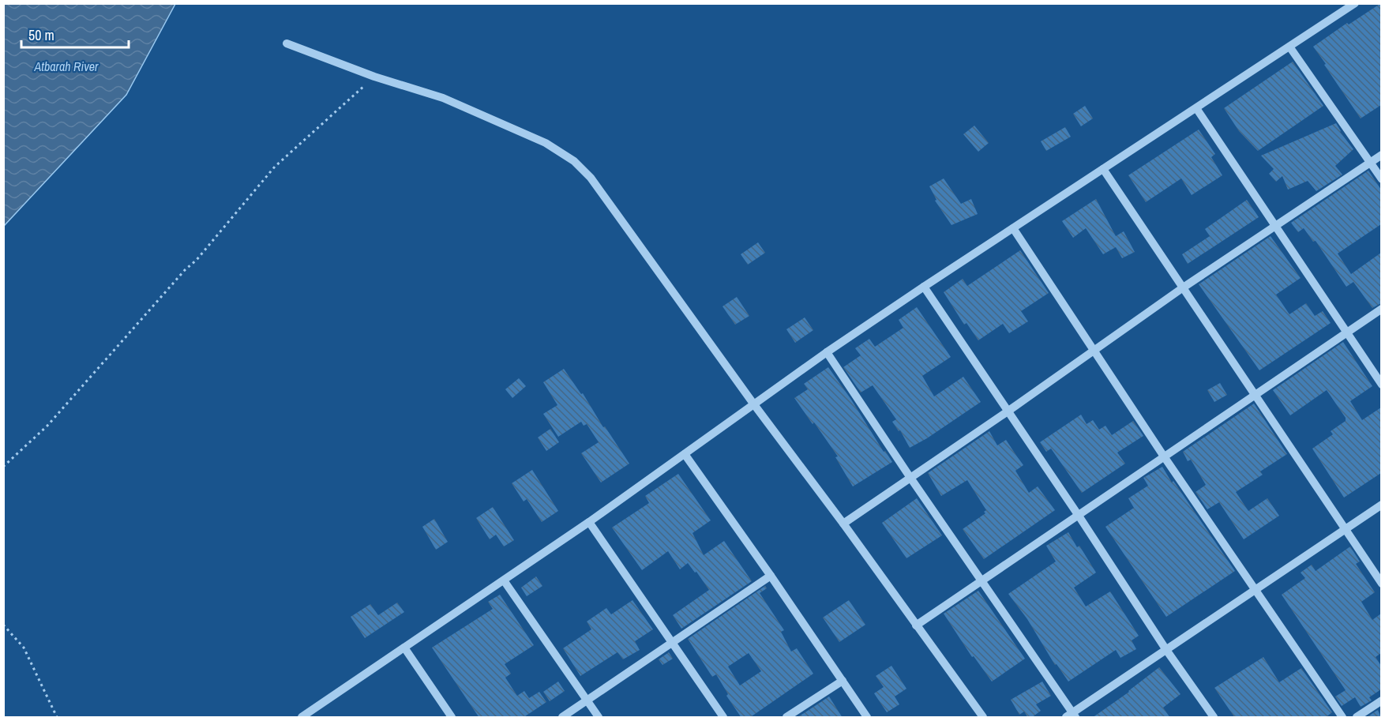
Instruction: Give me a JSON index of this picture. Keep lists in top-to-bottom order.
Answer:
{
  "water": ["Atbarah River"],
  "scale_bar": "50 m"
}
